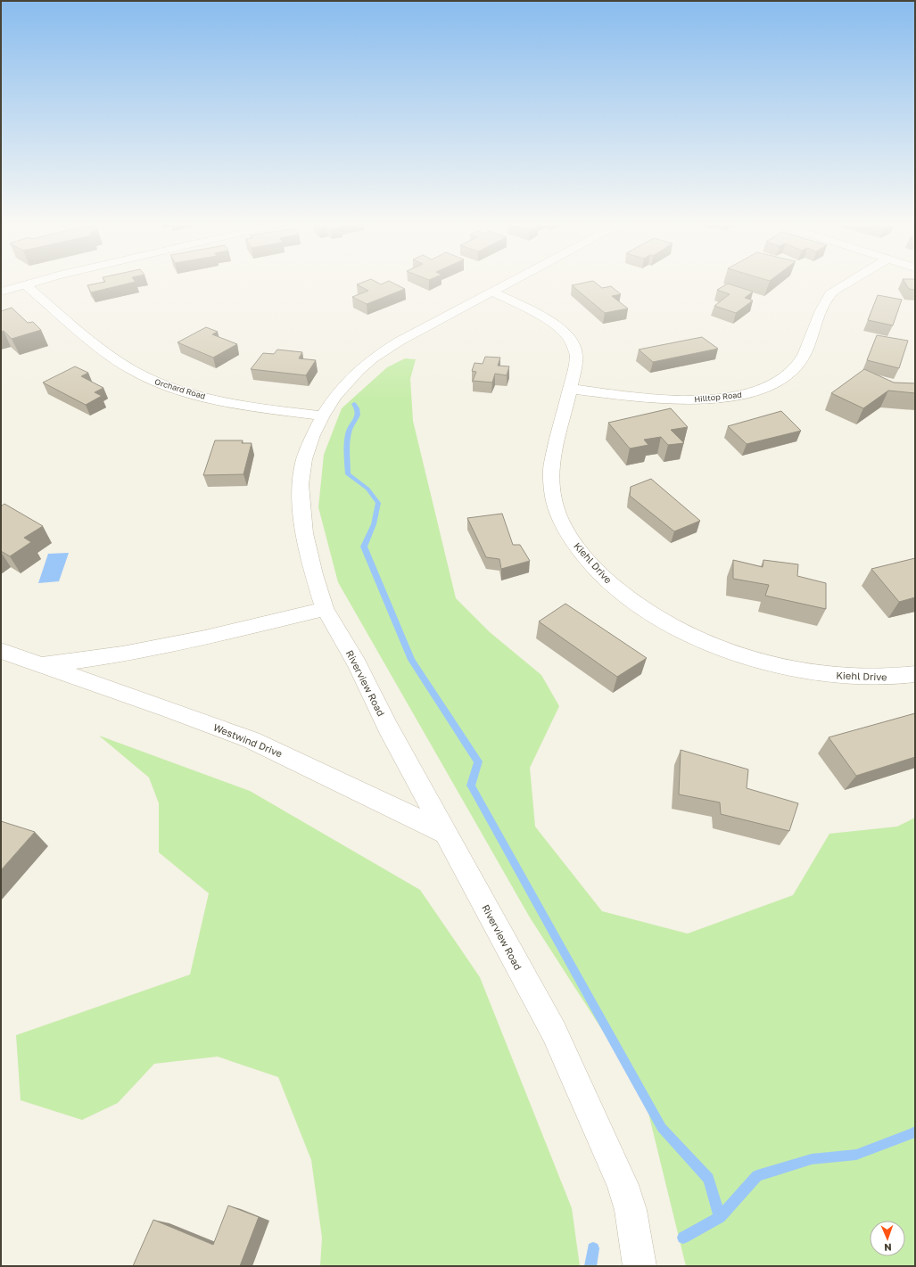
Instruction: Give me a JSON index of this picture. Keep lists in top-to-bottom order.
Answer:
{
  "streets": {
    "street": [
      "Orchard Road",
      "Hilltop Road",
      "Kiehl Drive",
      "Riverview Road",
      "Westwind Drive"
    ]
  },
  "crossings": [
    ["Orchard Road", "Riverview Road"],
    ["Hilltop Road", "Kiehl Drive"],
    ["Kiehl Drive", "Riverview Road"],
    ["Riverview Road", "Westwind Drive"]
  ],
  "north": "bottom"
}
